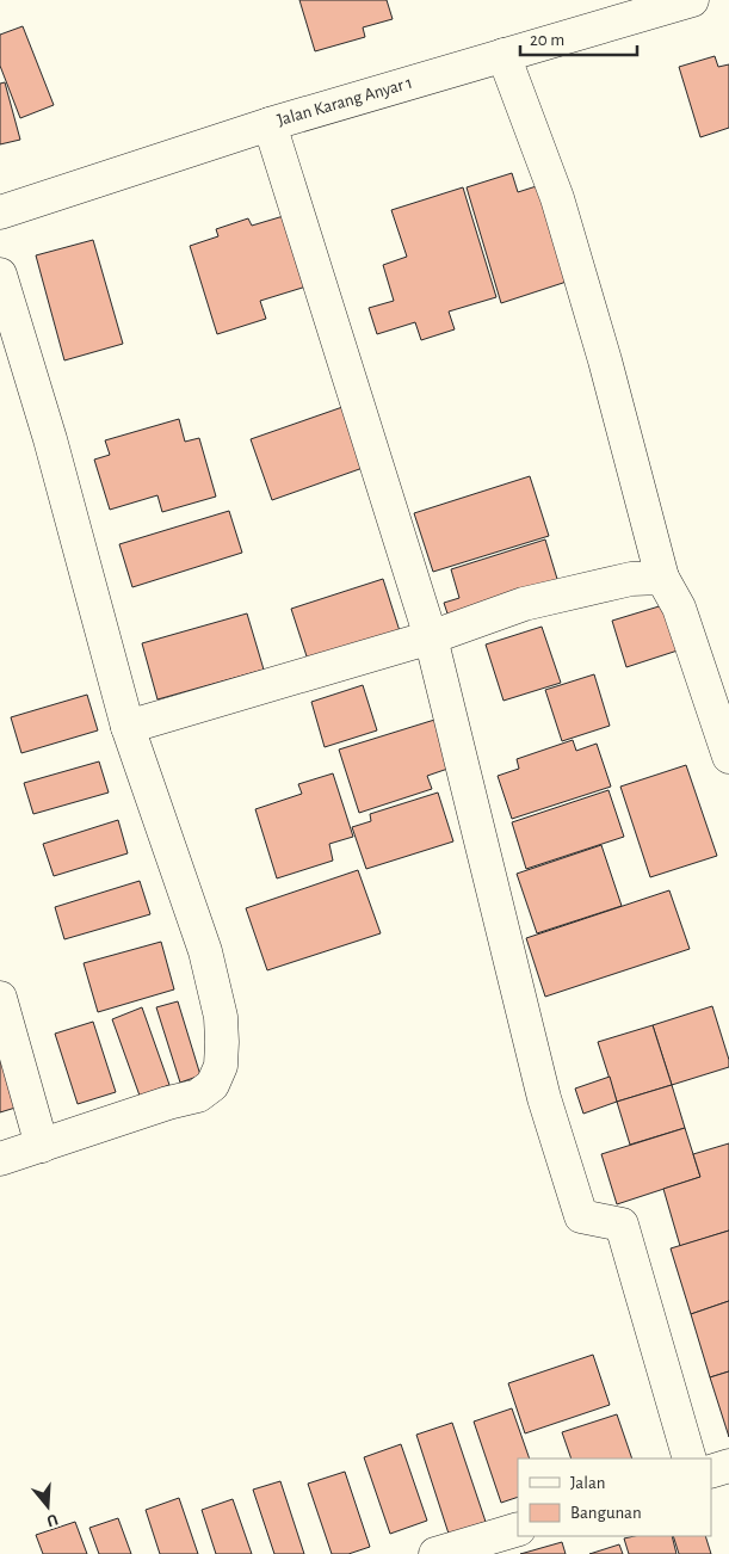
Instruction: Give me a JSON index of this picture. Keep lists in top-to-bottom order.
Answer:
{
  "streets": {
    "street": ["Jalan Karang Anyar 1"]
  },
  "legend": ["Jalan", "Bangunan"],
  "scale_bar": "20 m",
  "north": "bottom"
}
